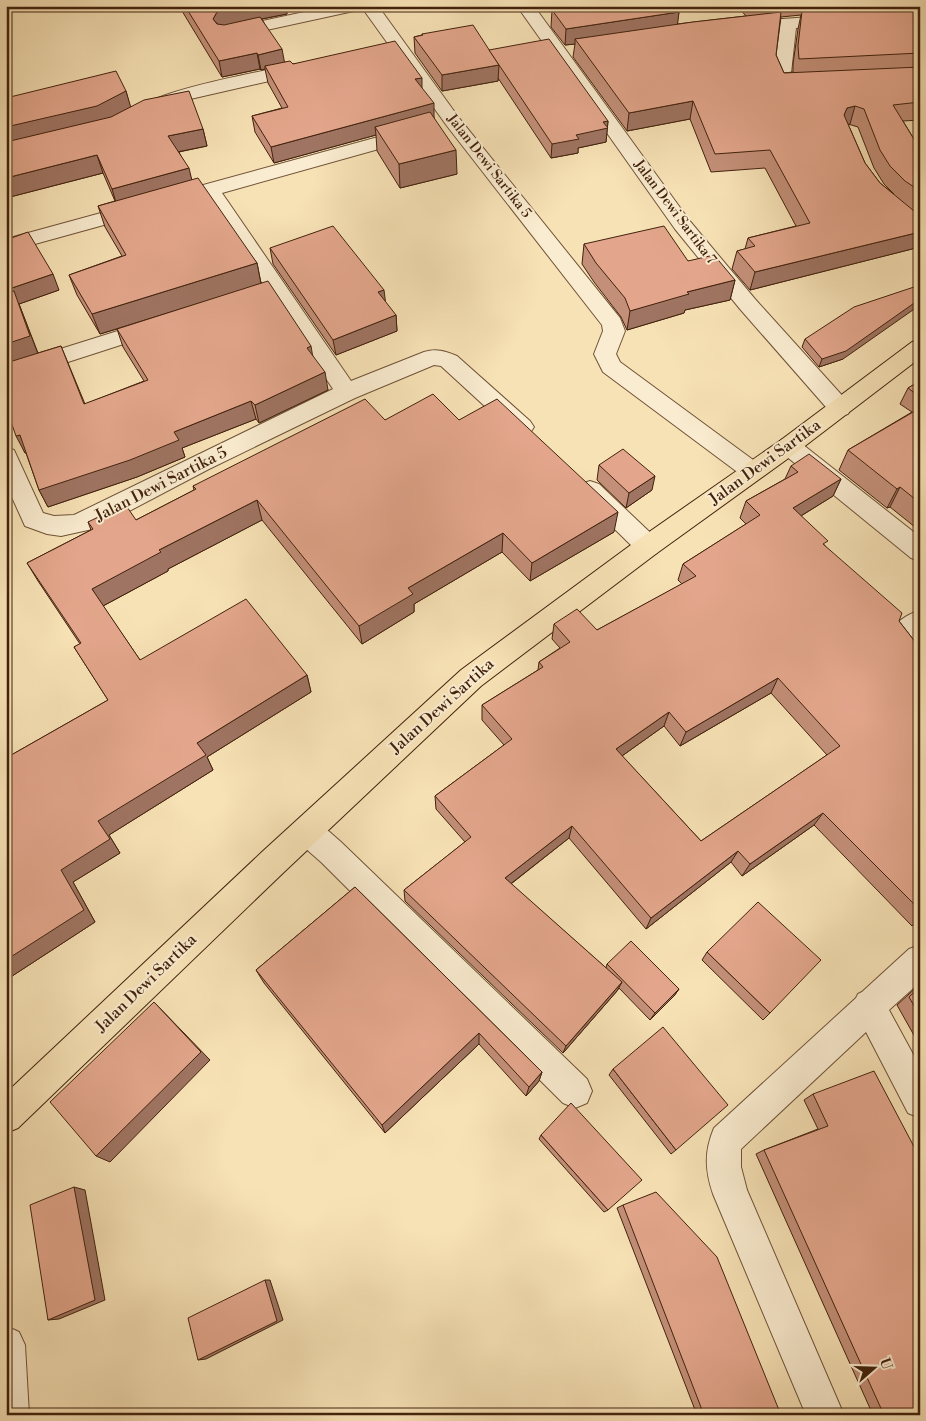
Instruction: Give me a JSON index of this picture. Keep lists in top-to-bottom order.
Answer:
{
  "streets": {
    "main road": ["Jalan Dewi Sartika"],
    "street": ["Jalan Dewi Sartika 5", "Jalan Dewi Sartika 7"]
  },
  "crossings": [
    ["Jalan Dewi Sartika 5", "Jalan Dewi Sartika"],
    ["Jalan Dewi Sartika 7", "Jalan Dewi Sartika"]
  ],
  "north": "right"
}
